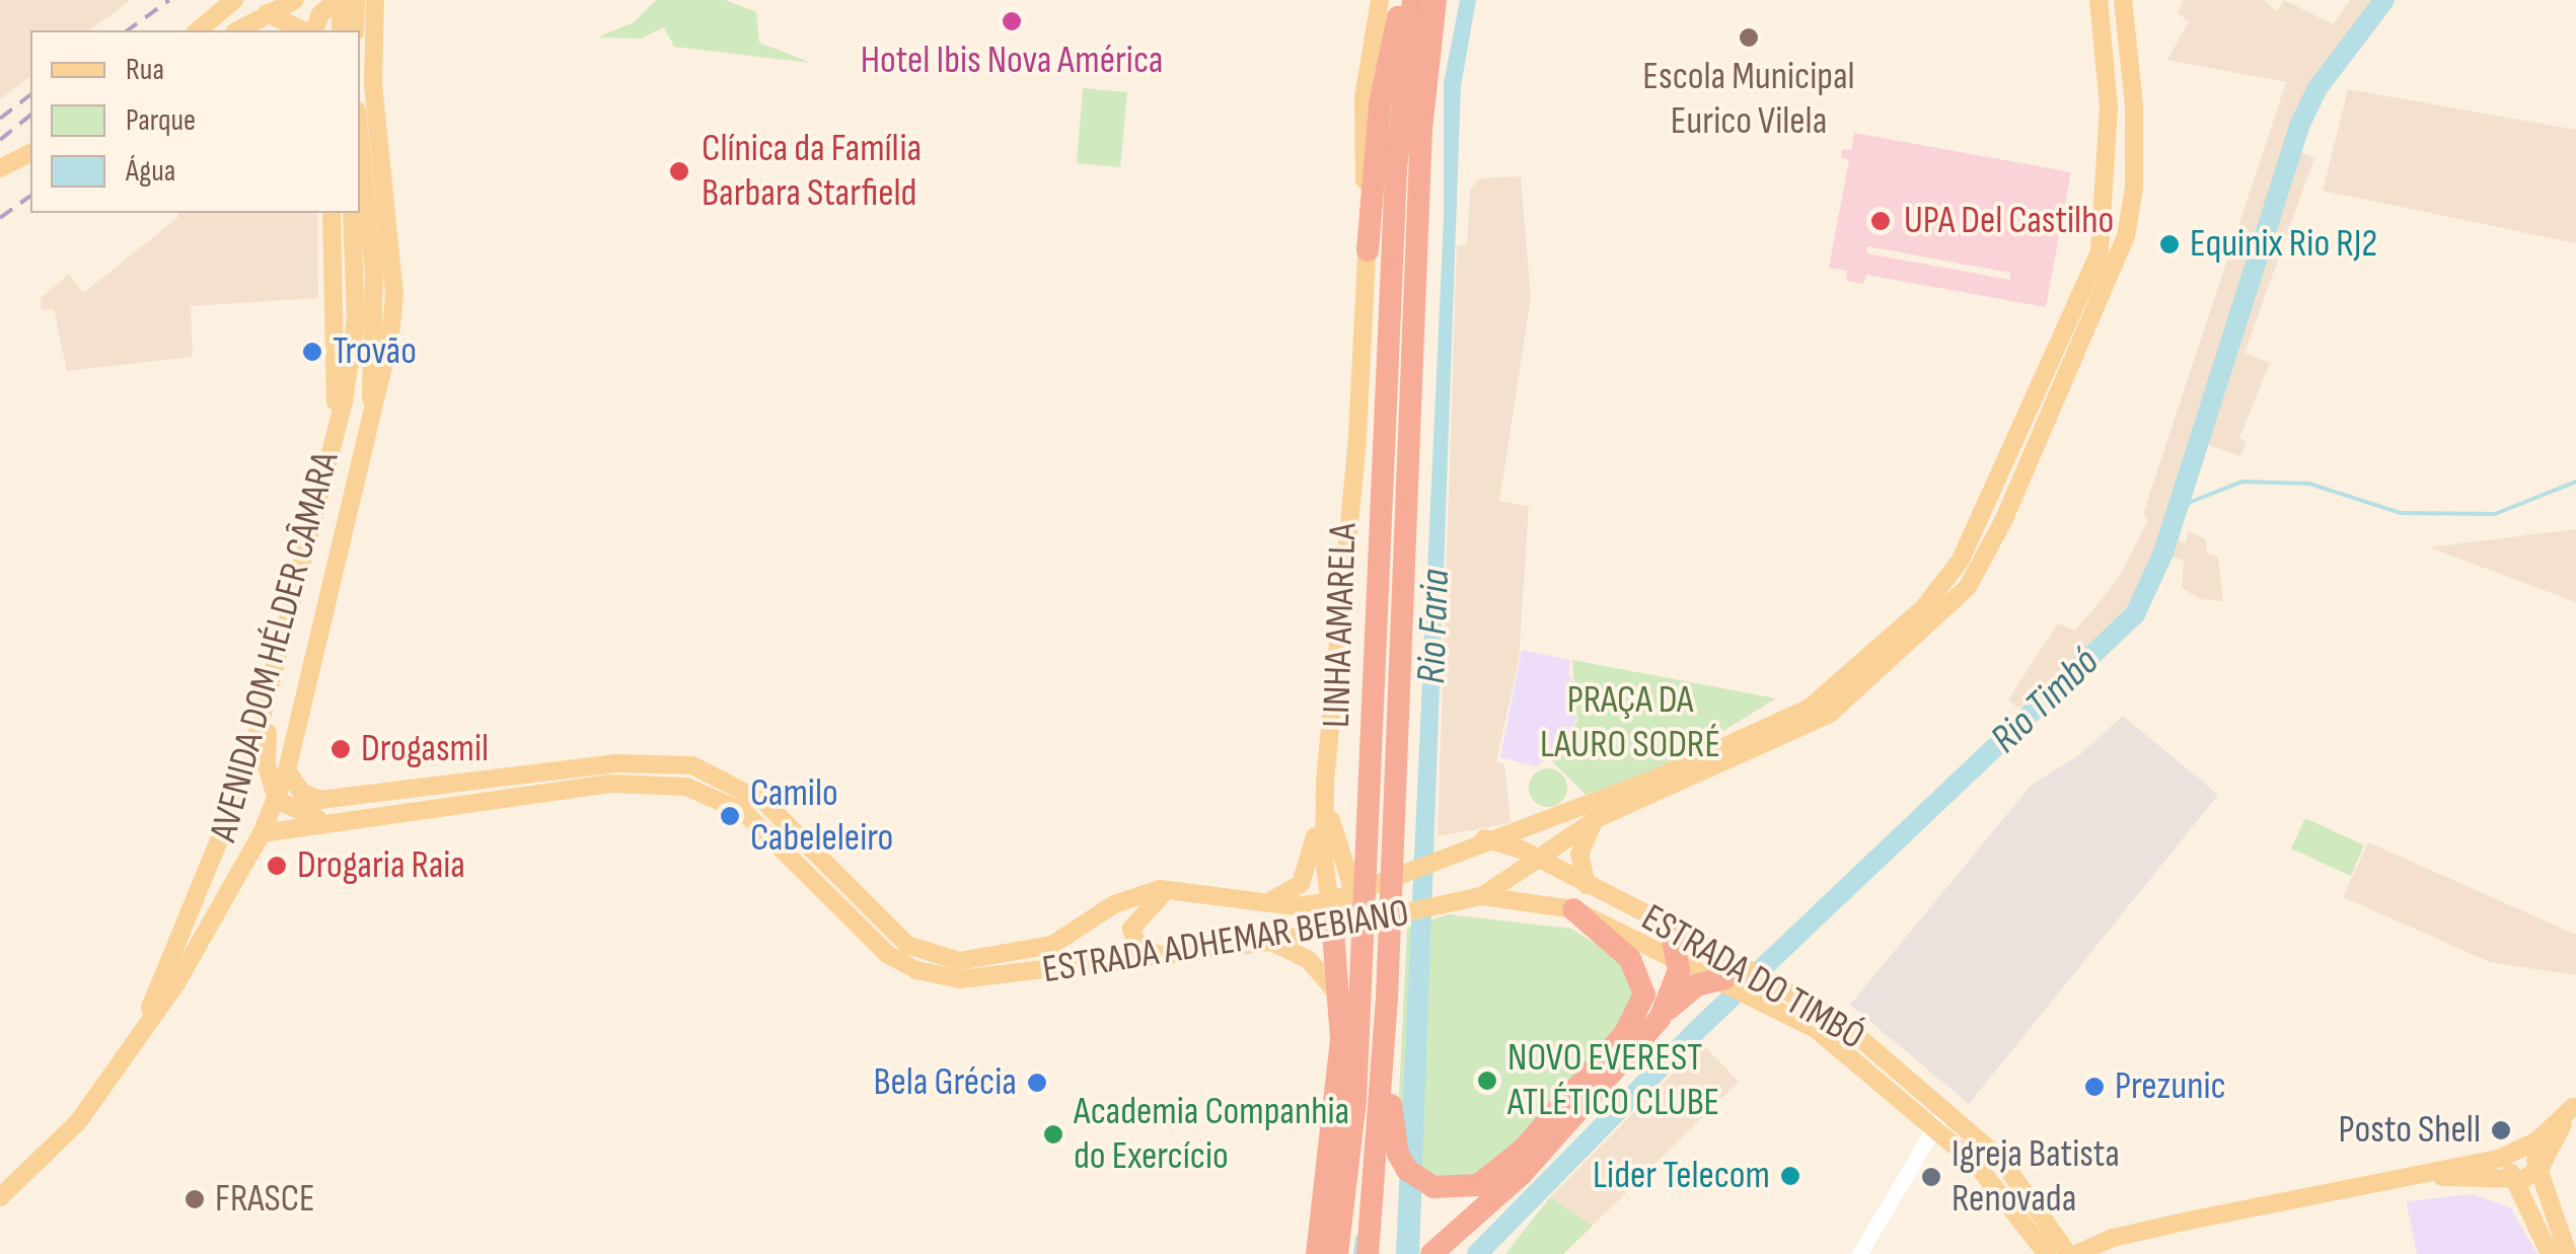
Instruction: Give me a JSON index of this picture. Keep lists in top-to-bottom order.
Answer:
{
  "streets": {
    "highway": ["LINHA AMARELA"],
    "main road": ["AVENIDA DOM HÉLDER CÂMARA", "ESTRADA ADHEMAR BEBIANO", "ESTRADA DO TIMBÓ"]
  },
  "crossings": [
    ["LINHA AMARELA", "ESTRADA ADHEMAR BEBIANO"],
    ["AVENIDA DOM HÉLDER CÂMARA", "ESTRADA ADHEMAR BEBIANO"],
    ["ESTRADA ADHEMAR BEBIANO", "ESTRADA DO TIMBÓ"]
  ],
  "water": ["Rio Faria", "Rio Timbó"],
  "parks": ["PRAÇA DA LAURO SODRÉ"],
  "places": [
    "Hotel Ibis Nova América",
    "Escola Municipal Eurico Vilela",
    "Clínica da Família Barbara Starfield",
    "UPA Del Castilho",
    "Equinix Rio RJ2",
    "Trovão",
    "Drogasmil",
    "Camilo Cabeleleiro",
    "Drogaria Raia",
    "NOVO EVEREST ATLÉTICO CLUBE",
    "Bela Grécia",
    "Prezunic",
    "Posto Shell",
    "Academia Companhia do Exercício",
    "Lider Telecom",
    "Igreja Batista Renovada",
    "FRASCE"
  ],
  "legend": ["Rua", "Parque", "Água"]
}
